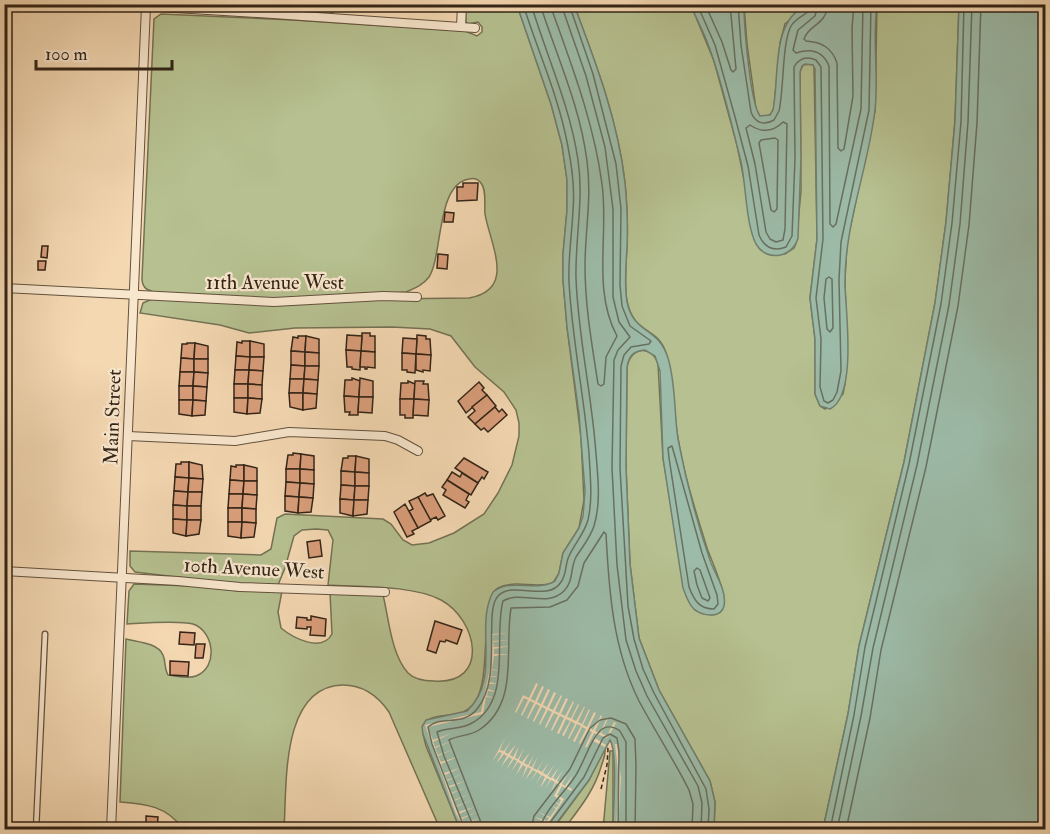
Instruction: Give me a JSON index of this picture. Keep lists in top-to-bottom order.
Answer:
{
  "streets": {
    "street": ["11th Avenue West", "Main Street", "10th Avenue West"]
  },
  "crossings": [
    ["11th Avenue West", "Main Street"],
    ["Main Street", "10th Avenue West"]
  ],
  "scale_bar": "100 m"
}
